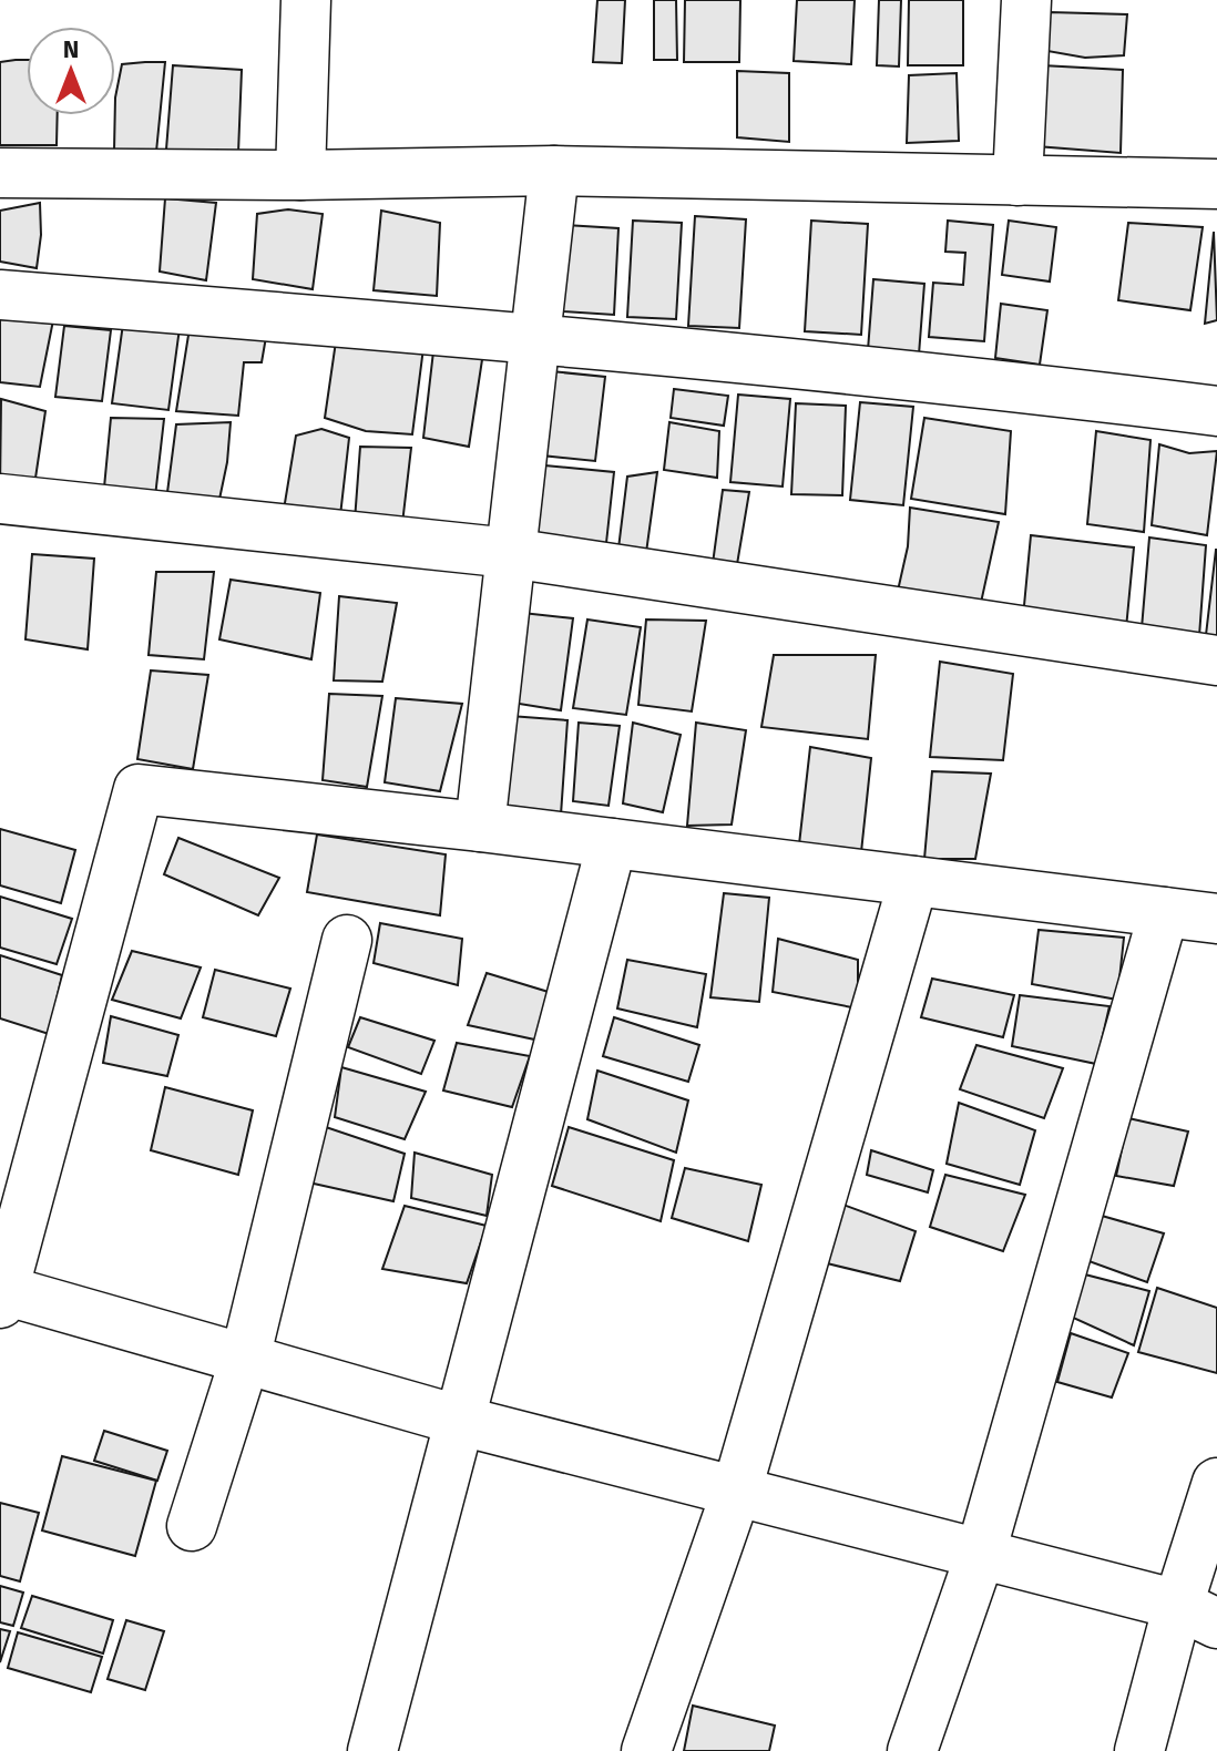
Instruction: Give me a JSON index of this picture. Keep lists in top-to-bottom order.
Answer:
{
  "north": "top"
}
